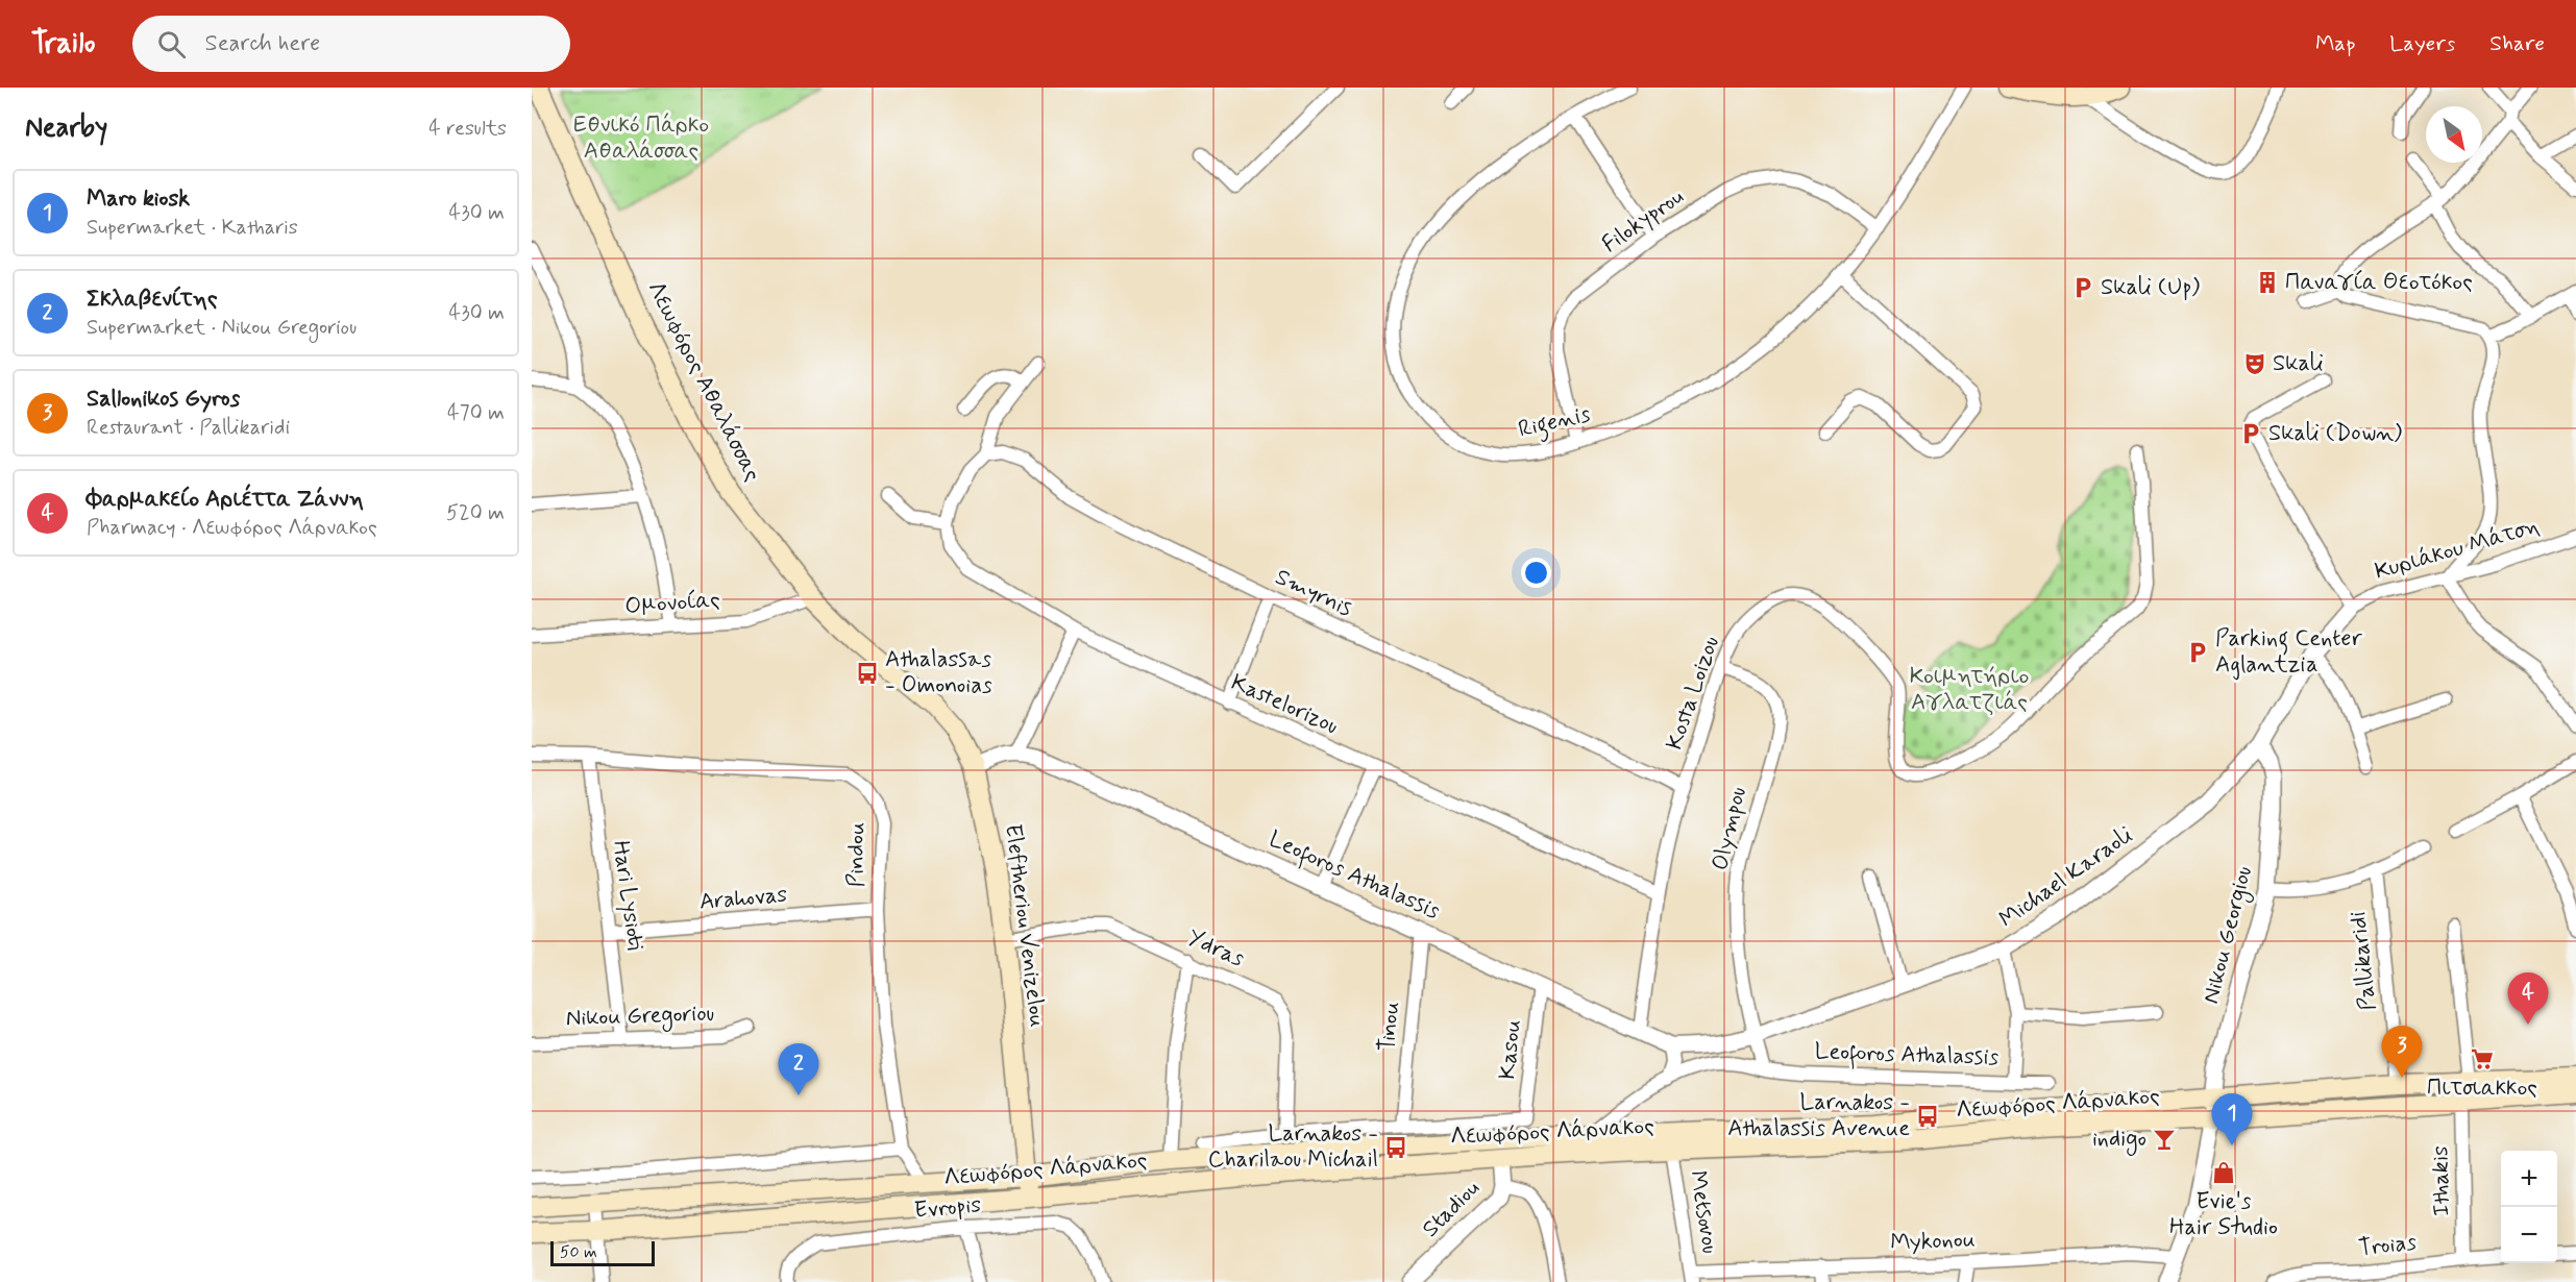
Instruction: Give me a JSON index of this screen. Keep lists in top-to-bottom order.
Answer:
{
  "streets": {
    "main road": ["Λεωφόρος Αθαλάσσας", "Eleftheriou Venizelou", "Λεωφόρος Λάρνακος"],
    "street": [
      "Filokyprou",
      "Rigenis",
      "Κυριάκου Μάτση",
      "Smyrnis",
      "Ομονοίας",
      "Kosta Loizou",
      "Kastelorizou",
      "Olympou",
      "Pindou",
      "Leoforos Athalassis",
      "Michael Karaoli",
      "Hari Lysioti",
      "Arahovas",
      "Nikou Georgiou",
      "Ydras",
      "Pallikaridi",
      "Nikou Gregoriou",
      "Tinou",
      "Kasou",
      "Ithakis",
      "Evropis",
      "Stadiou",
      "Metsovou",
      "Mykonou",
      "Troias"
    ]
  },
  "crossings": [
    ["Filokyprou", "Rigenis"],
    ["Λεωφόρος Αθαλάσσας", "Ομονοίας"],
    ["Λεωφόρος Αθαλάσσας", "Eleftheriou Venizelou"],
    ["Κυριάκου Μάτση", "Michael Karaoli"],
    ["Smyrnis", "Kosta Loizou"],
    ["Kosta Loizou", "Kastelorizou"],
    ["Kosta Loizou", "Olympou"],
    ["Kosta Loizou", "Leoforos Athalassis"],
    ["Olympou", "Leoforos Athalassis"],
    ["Olympou", "Michael Karaoli"],
    ["Pindou", "Hari Lysioti"],
    ["Pindou", "Arahovas"],
    ["Pindou", "Λεωφόρος Λάρνακος"],
    ["Leoforos Athalassis", "Michael Karaoli"],
    ["Leoforos Athalassis", "Tinou"],
    ["Leoforos Athalassis", "Kasou"],
    ["Michael Karaoli", "Nikou Georgiou"],
    ["Hari Lysioti", "Arahovas"],
    ["Hari Lysioti", "Nikou Gregoriou"],
    ["Eleftheriou Venizelou", "Ydras"],
    ["Eleftheriou Venizelou", "Λεωφόρος Λάρνακος"],
    ["Nikou Georgiou", "Λεωφόρος Λάρνακος"],
    ["Nikou Georgiou", "Mykonou"],
    ["Pallikaridi", "Λεωφόρος Λάρνακος"],
    ["Tinou", "Kasou"],
    ["Λεωφόρος Λάρνακος", "Ithakis"],
    ["Λεωφόρος Λάρνακος", "Stadiou"],
    ["Λεωφόρος Λάρνακος", "Metsovou"],
    ["Ithakis", "Troias"],
    ["Metsovou", "Mykonou"]
  ],
  "parks": ["Εθνικό Πάρκο Αθαλάσσας", "Κοιμητήριο Αγλατζιάς"],
  "places": {
    "building": ["Παναγία Θεοτόκος"],
    "parking": ["Skali (Up)", "Skali (Down)", "Parking Center Aglantzia"],
    "theatre": ["Skali"],
    "bus stop": ["Athalassas - Omonoias", "Larnakos - Athalassis Avenue", "Larnakos - Charilaou Michail"],
    "supermarket": ["Πιτσιακκος"],
    "bar": ["indigo"],
    "shop": ["Evie's Hair Studio"]
  },
  "scale_bar": "50 m",
  "north": "bottom right",
  "page": {
    "header": "Trailo",
    "search": "Search here",
    "nav": ["Map", "Layers", "Share"],
    "heading": ["Nearby", "4 results"],
    "list": [
      {
        "mark": "1",
        "name": "Maro kiosk",
        "note": "Supermarket · Katharis",
        "value": "430 m"
      },
      {
        "mark": "2",
        "name": "Σκλαβενίτης",
        "note": "Supermarket · Nikou Gregoriou",
        "value": "430 m"
      },
      {
        "mark": "3",
        "name": "Sallonikos Gyros",
        "note": "Restaurant · Pallikaridi",
        "value": "470 m"
      },
      {
        "mark": "4",
        "name": "Φαρμακείο Αριέττα Ζάννη",
        "note": "Pharmacy · Λεωφόρος Λάρνακος",
        "value": "520 m"
      }
    ],
    "pins": [
      "4",
      "3",
      "2",
      "1"
    ],
    "map_buttons": ["+", "−"],
    "scale": "50 m"
  }
}
